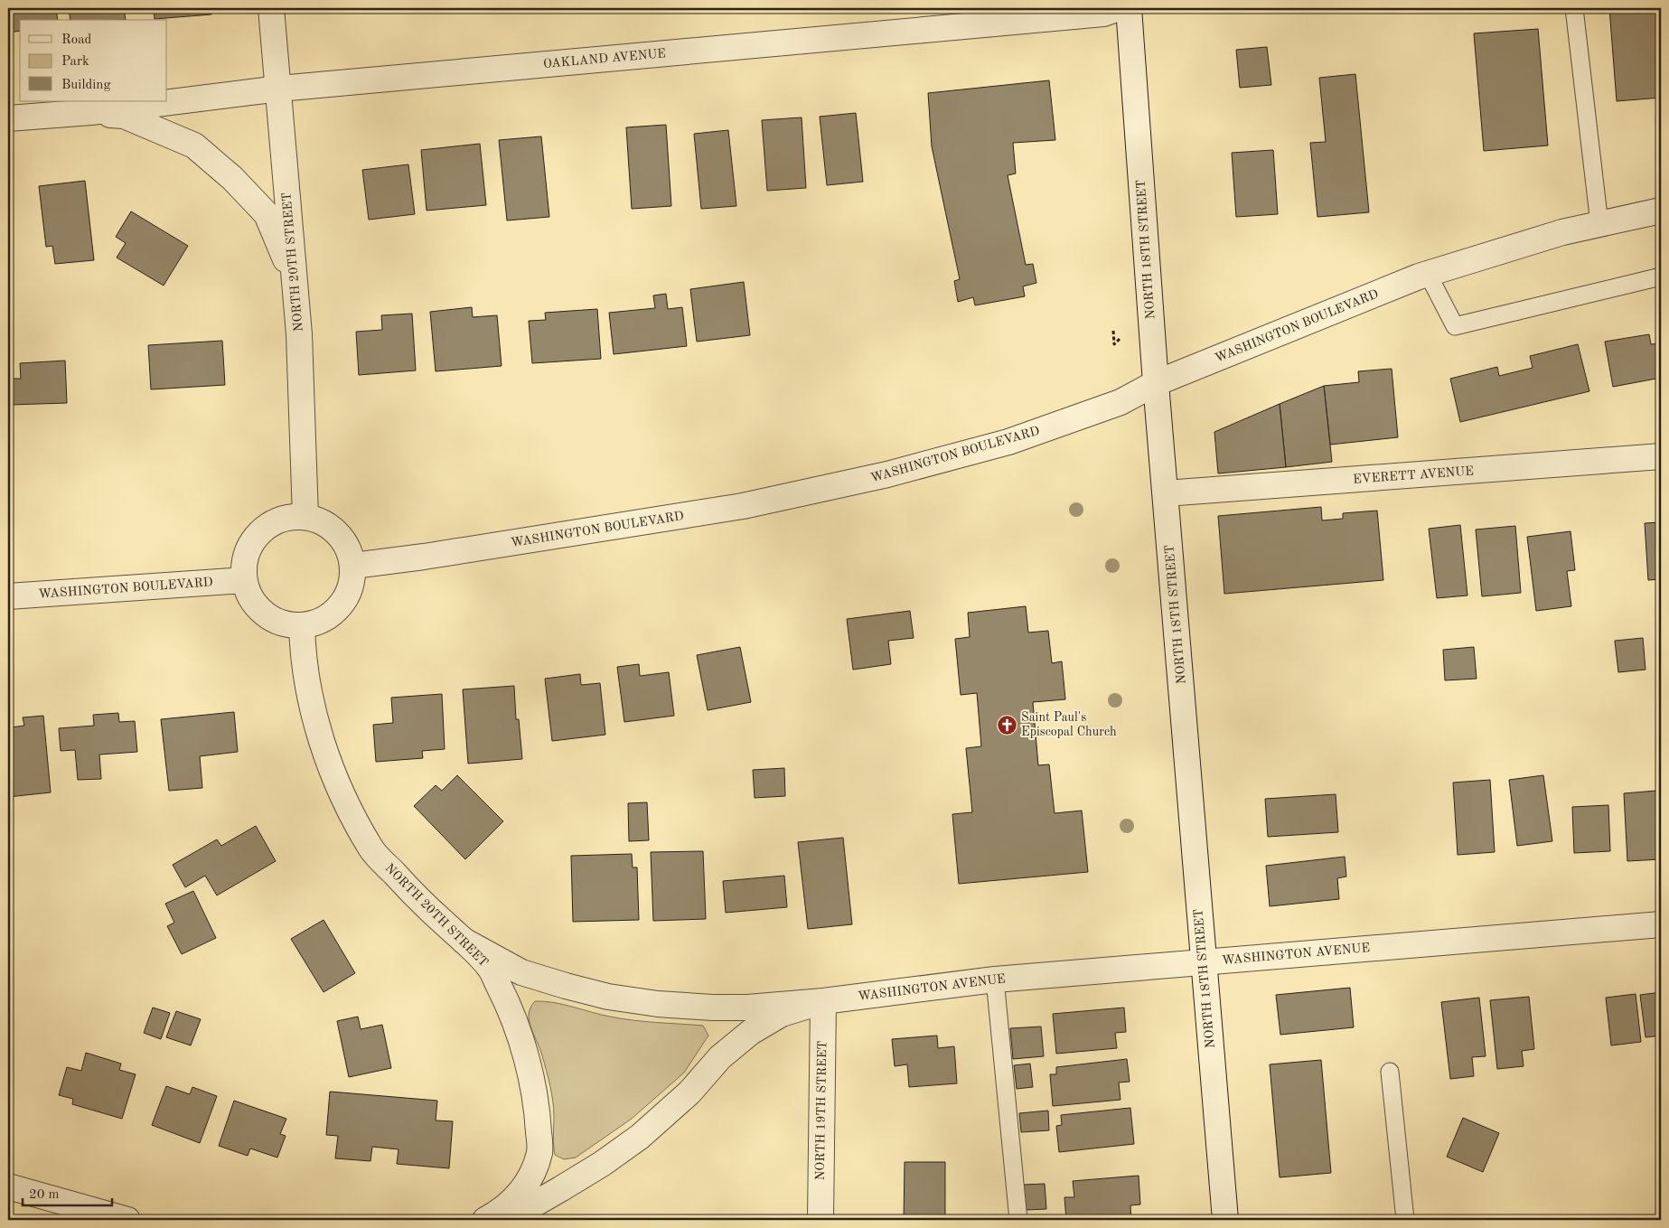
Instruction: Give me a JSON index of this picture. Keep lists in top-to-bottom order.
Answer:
{
  "streets": {
    "street": [
      "OAKLAND AVENUE",
      "NORTH 18TH STREET",
      "NORTH 20TH STREET",
      "WASHINGTON BOULEVARD",
      "EVERETT AVENUE",
      "WASHINGTON AVENUE",
      "NORTH 19TH STREET"
    ]
  },
  "crossings": [
    ["OAKLAND AVENUE", "NORTH 20TH STREET"],
    ["NORTH 18TH STREET", "WASHINGTON BOULEVARD"],
    ["NORTH 18TH STREET", "EVERETT AVENUE"],
    ["NORTH 18TH STREET", "WASHINGTON AVENUE"],
    ["NORTH 20TH STREET", "WASHINGTON BOULEVARD"],
    ["NORTH 20TH STREET", "WASHINGTON AVENUE"],
    ["WASHINGTON AVENUE", "NORTH 19TH STREET"]
  ],
  "places": {
    "church": ["Saint Paul's Episcopal Church"]
  },
  "legend": ["Road", "Park", "Building"],
  "scale_bar": "20 m"
}
